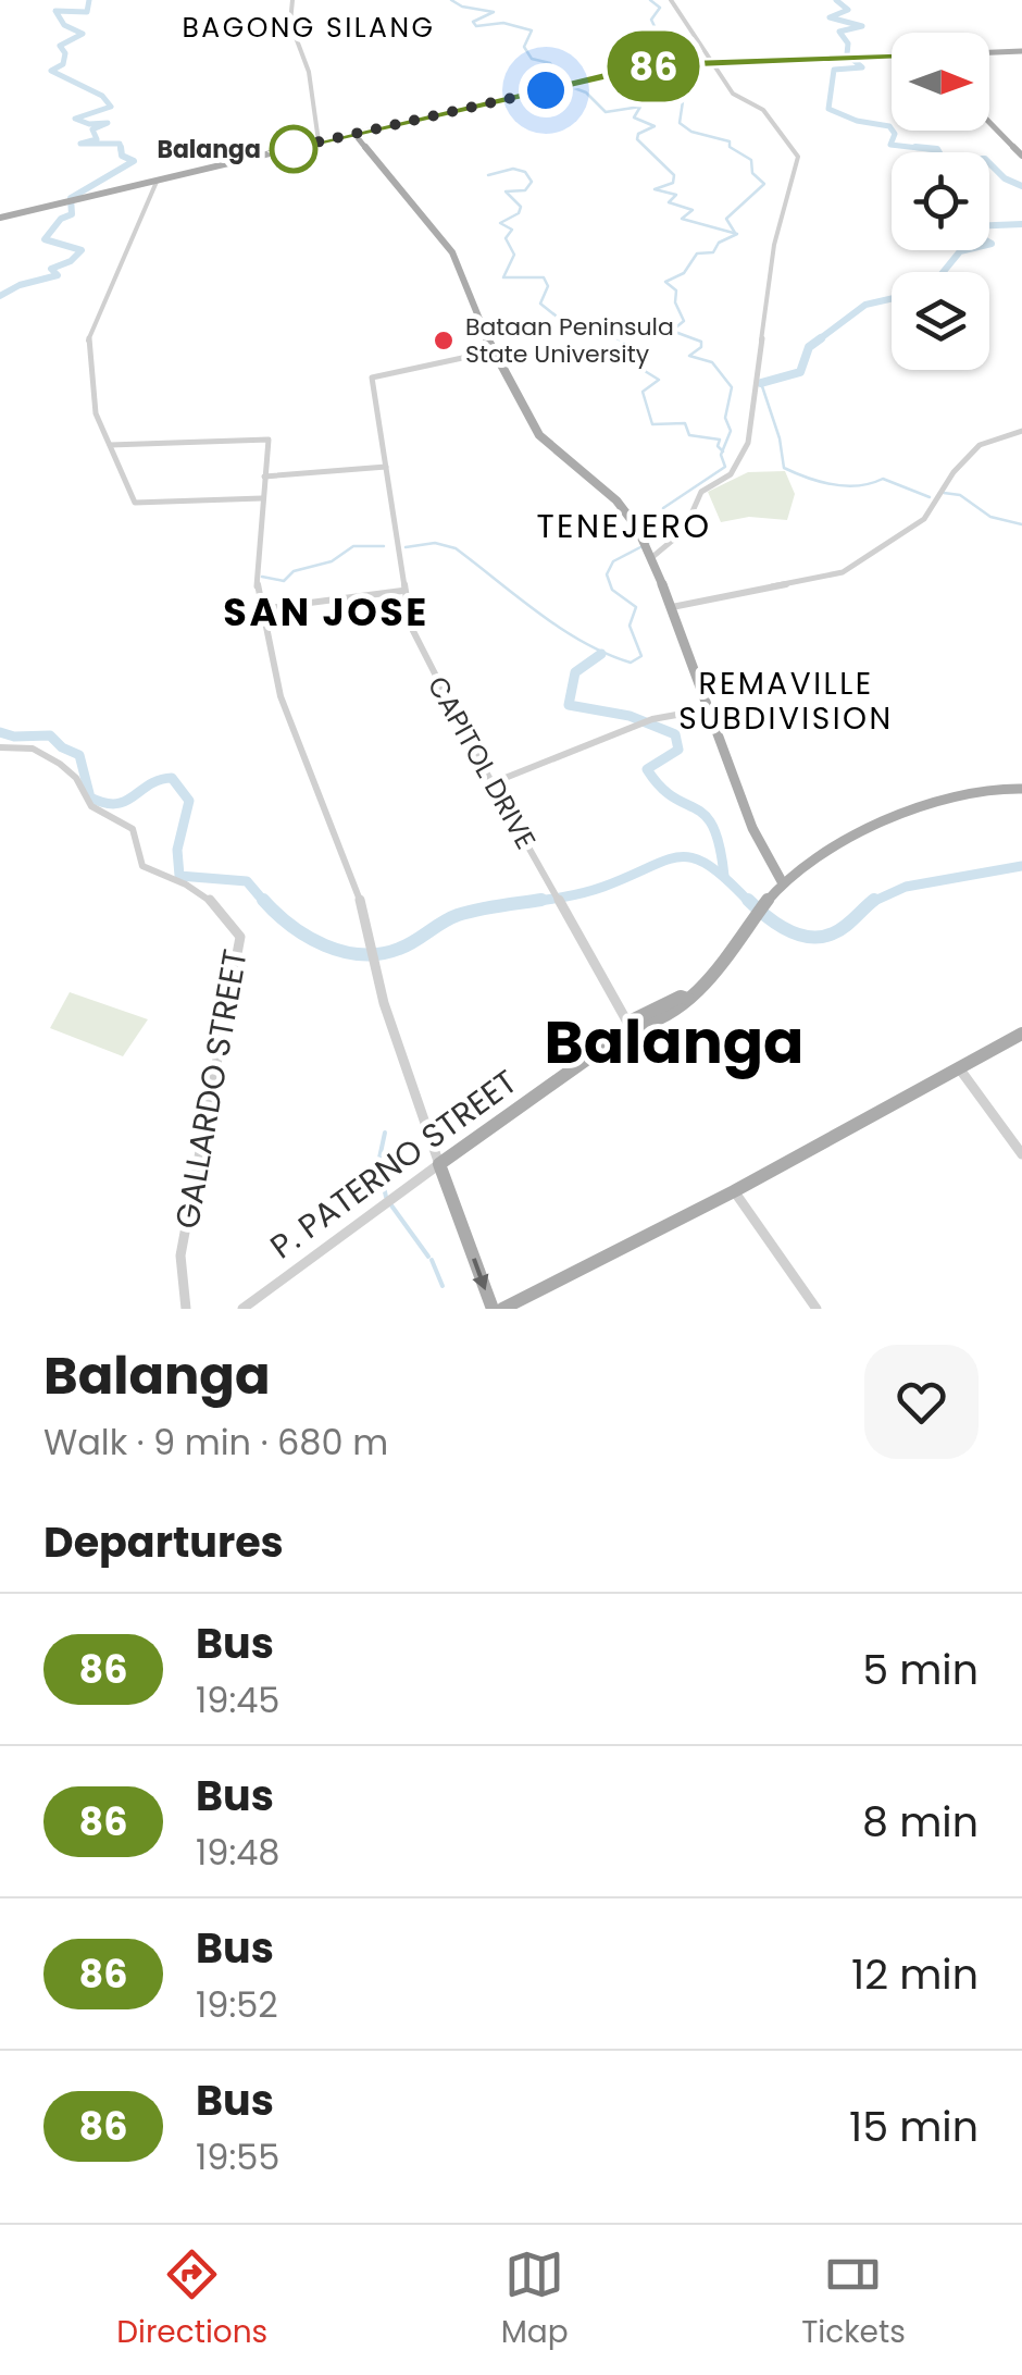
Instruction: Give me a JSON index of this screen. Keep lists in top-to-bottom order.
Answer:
{
  "streets": {
    "main road": ["P. PATERNO STREET"],
    "street": ["CAPITOL DRIVE", "GALLARDO STREET"]
  },
  "crossings": [
    ["CAPITOL DRIVE", "P. PATERNO STREET"]
  ],
  "districts": [
    "BAGONG SILANG",
    "TENEJERO",
    "SAN JOSE",
    "REMAVILLE SUBDIVISION",
    "Balanga"
  ],
  "places": ["Balanga", "Bataan Peninsula State University"],
  "lines": ["bus line 86"],
  "north": "right",
  "page": {
    "on_map": "86",
    "heading": [
      ["Balanga", "Walk · 9 min · 680 m"],
      "Departures"
    ],
    "list": [
      {
        "mark": "86",
        "name": "Bus",
        "note": "19:45",
        "value": "5 min"
      },
      {
        "mark": "86",
        "name": "Bus",
        "note": "19:48",
        "value": "8 min"
      },
      {
        "mark": "86",
        "name": "Bus",
        "note": "19:52",
        "value": "12 min"
      },
      {
        "mark": "86",
        "name": "Bus",
        "note": "19:55",
        "value": "15 min"
      }
    ],
    "tabs": ["Directions", "Map", "Tickets"]
  }
}
